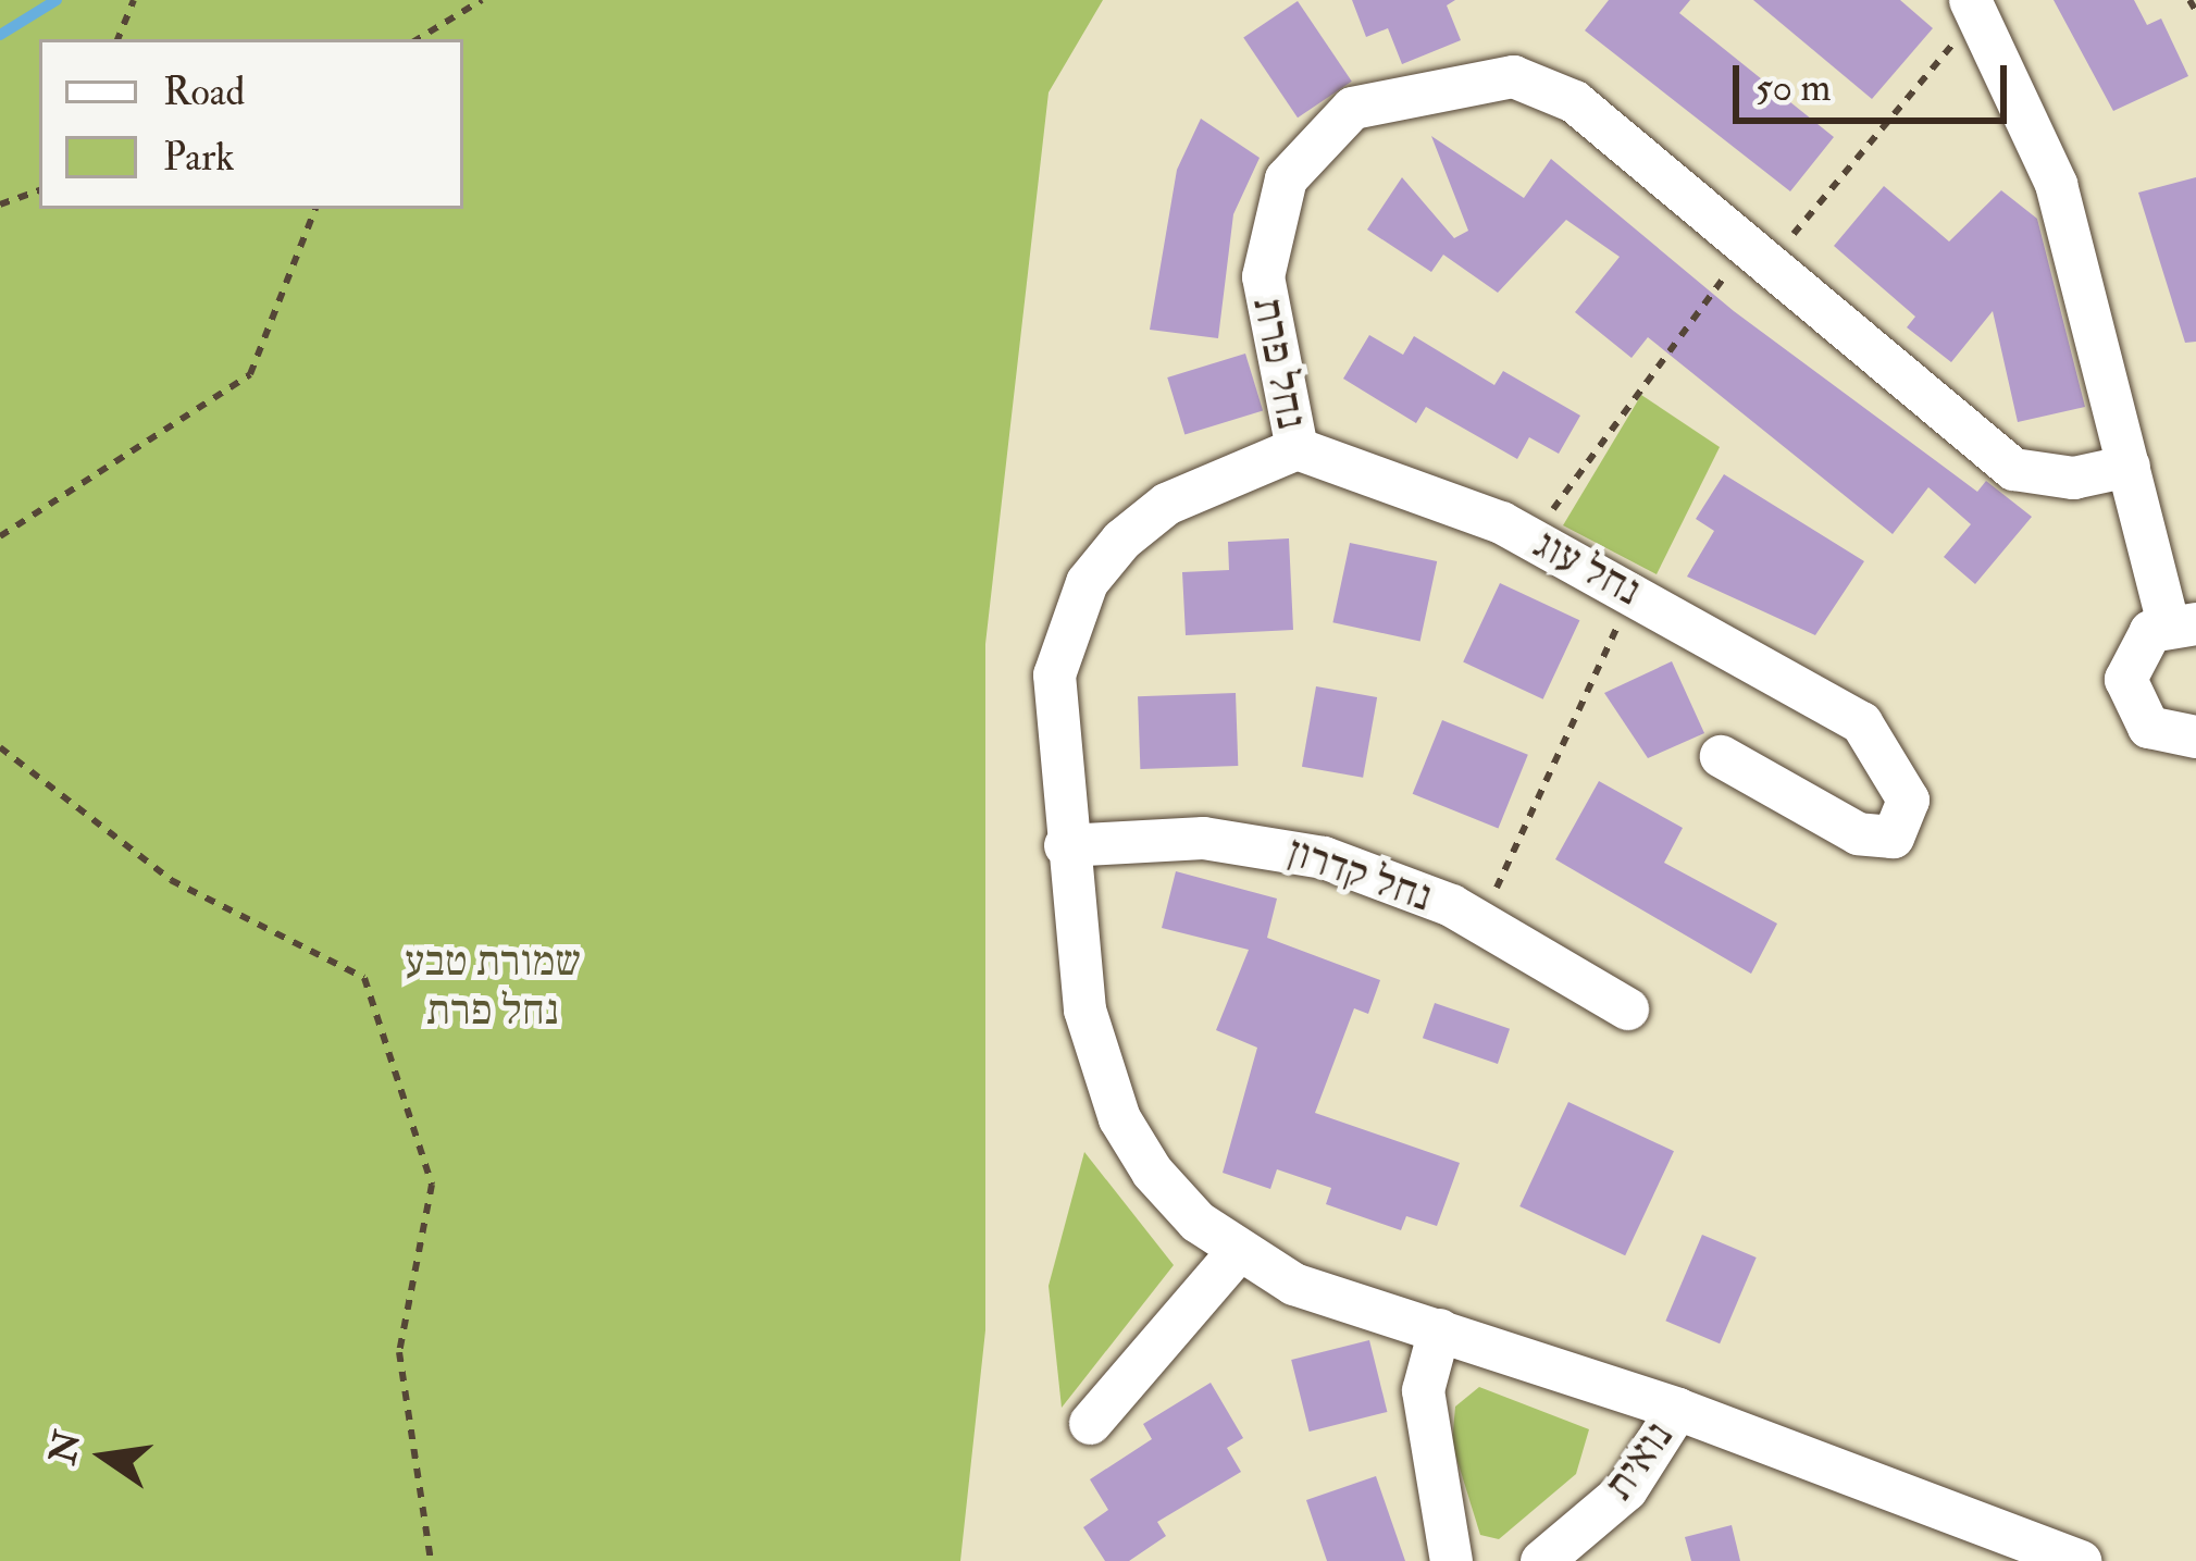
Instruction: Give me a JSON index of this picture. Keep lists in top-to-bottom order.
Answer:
{
  "streets": {
    "street": [
      "נחל פרת",
      "נחל עוג",
      "נחל קדרון",
      "נואית"
    ]
  },
  "crossings": [
    ["נחל פרת", "נחל עוג"],
    ["נחל פרת", "נחל קדרון"],
    ["נחל פרת", "נואית"]
  ],
  "parks": ["שמורת טבע נחל פרת"],
  "legend": ["Road", "Park"],
  "scale_bar": "50 m",
  "north": "left"
}
